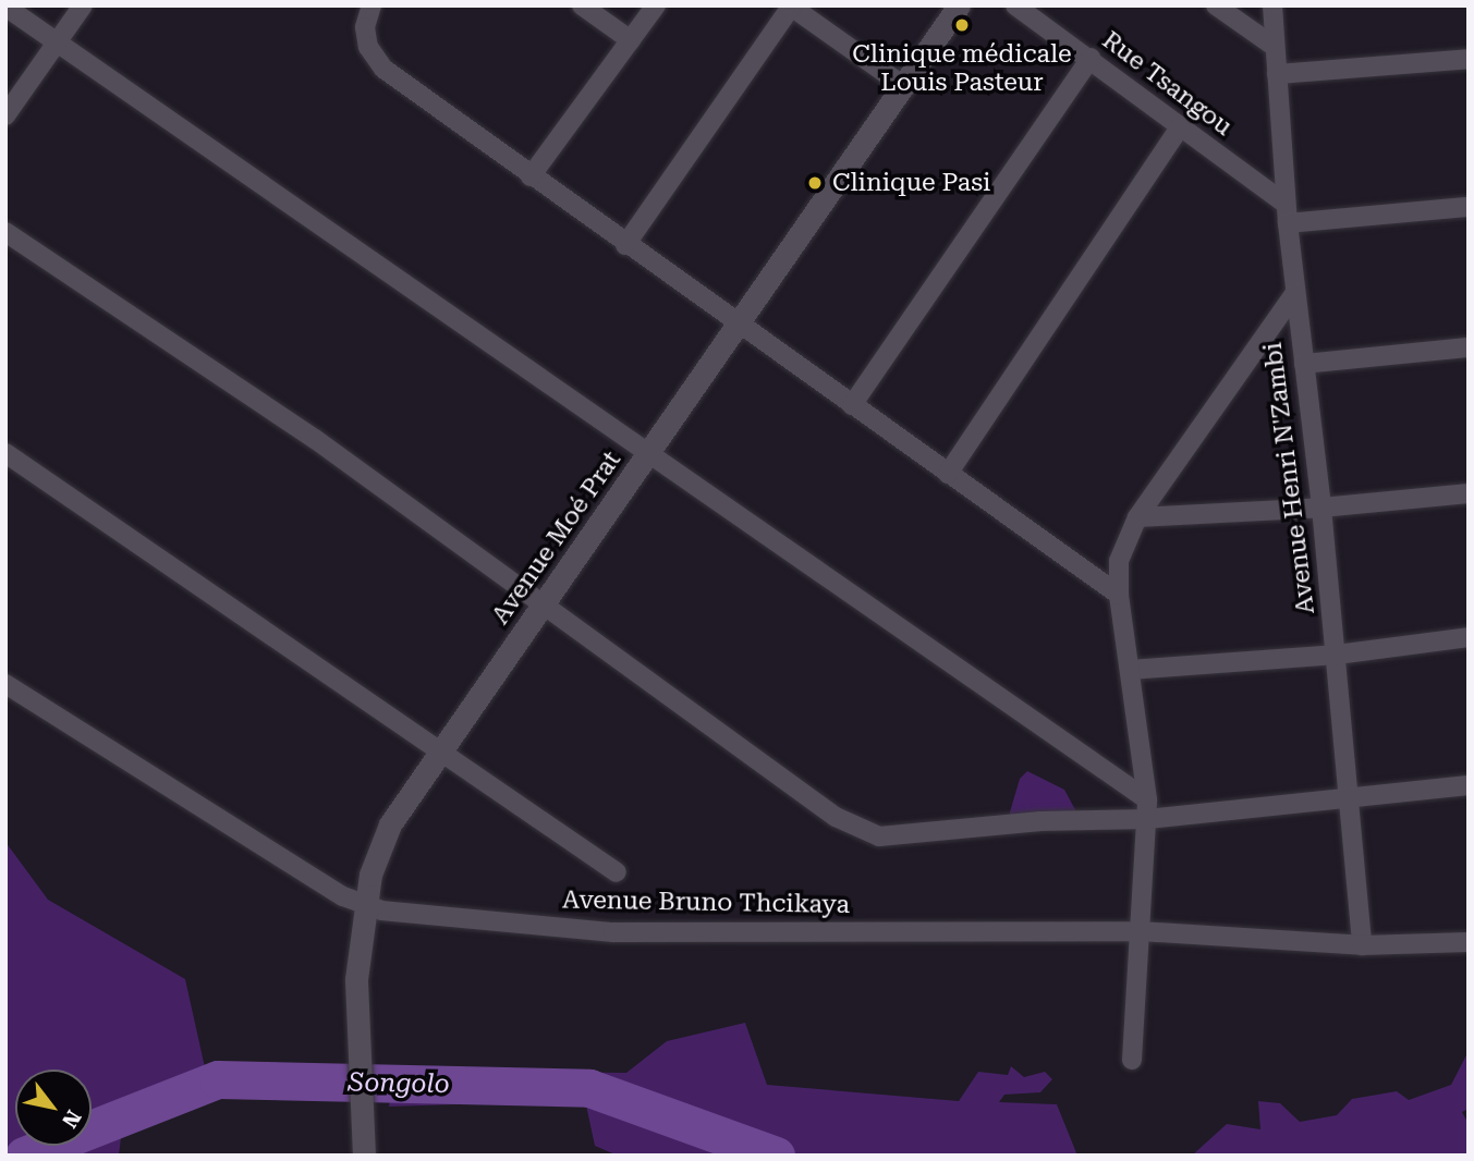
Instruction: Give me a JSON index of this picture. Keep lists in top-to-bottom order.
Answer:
{
  "streets": {
    "street": [
      "Rue Tsangou",
      "Avenue Henri N'Zambi",
      "Avenue Moé Prat",
      "Avenue Bruno Thcikaya"
    ]
  },
  "crossings": [
    ["Rue Tsangou", "Avenue Henri N'Zambi"],
    ["Avenue Henri N'Zambi", "Avenue Bruno Thcikaya"],
    ["Avenue Moé Prat", "Avenue Bruno Thcikaya"]
  ],
  "water": ["Songolo"],
  "places": ["Clinique médicale Louis Pasteur", "Clinique Pasi"],
  "north": "bottom right"
}
